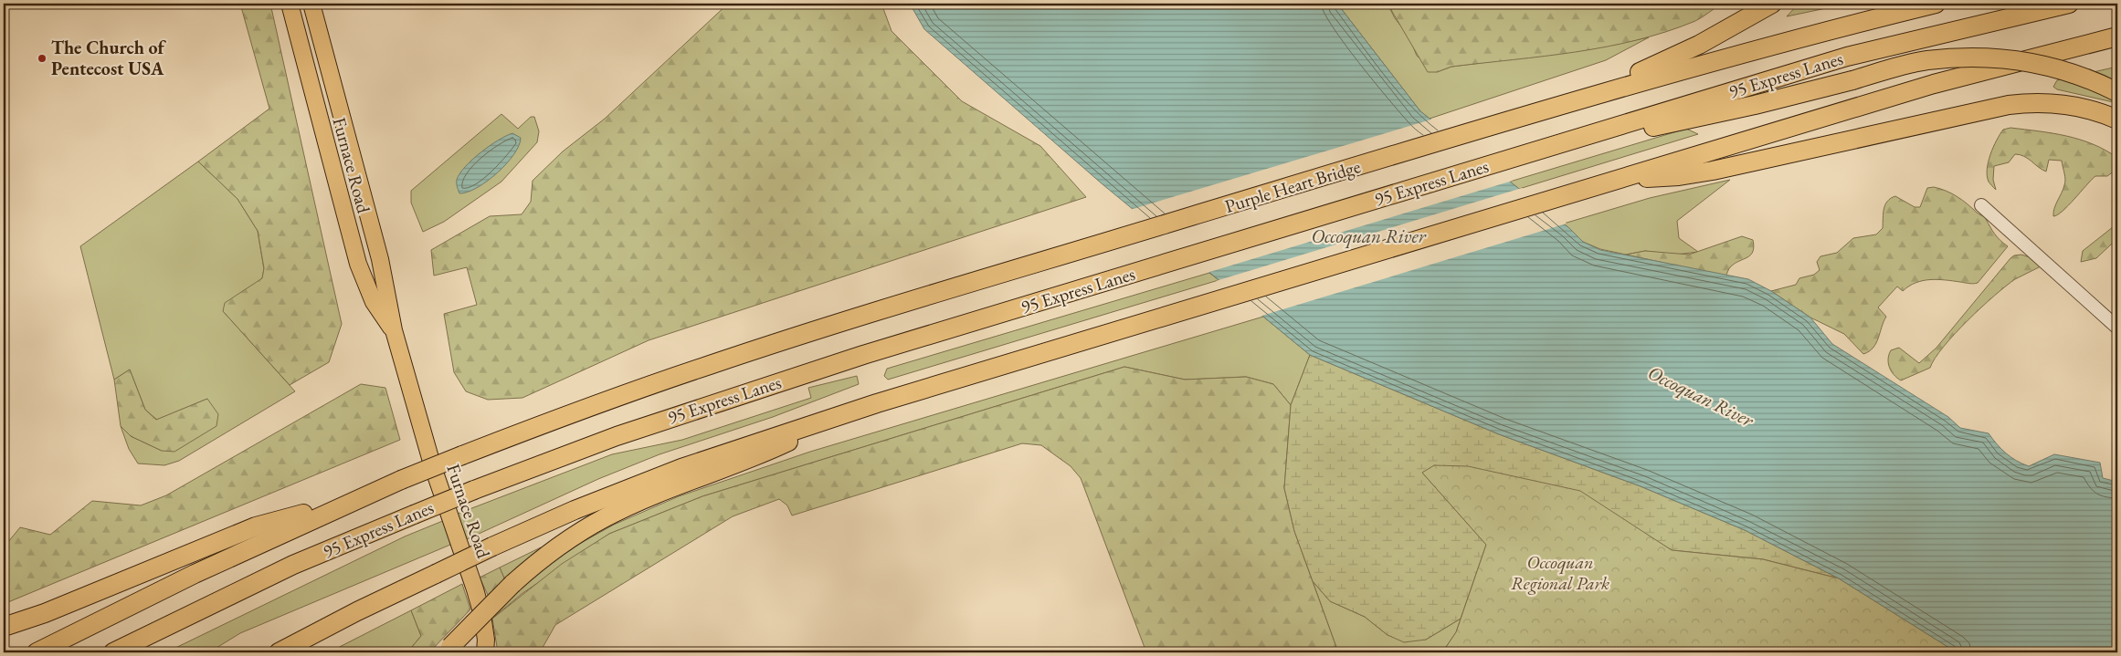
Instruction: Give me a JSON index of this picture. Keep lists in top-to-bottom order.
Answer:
{
  "streets": {
    "highway": ["95 Express Lanes", "Purple Heart Bridge"],
    "main road": ["Furnace Road"]
  },
  "water": ["Occoquan River"],
  "parks": ["Occoquan Regional Park"],
  "places": ["The Church of Pentecost USA"]
}
